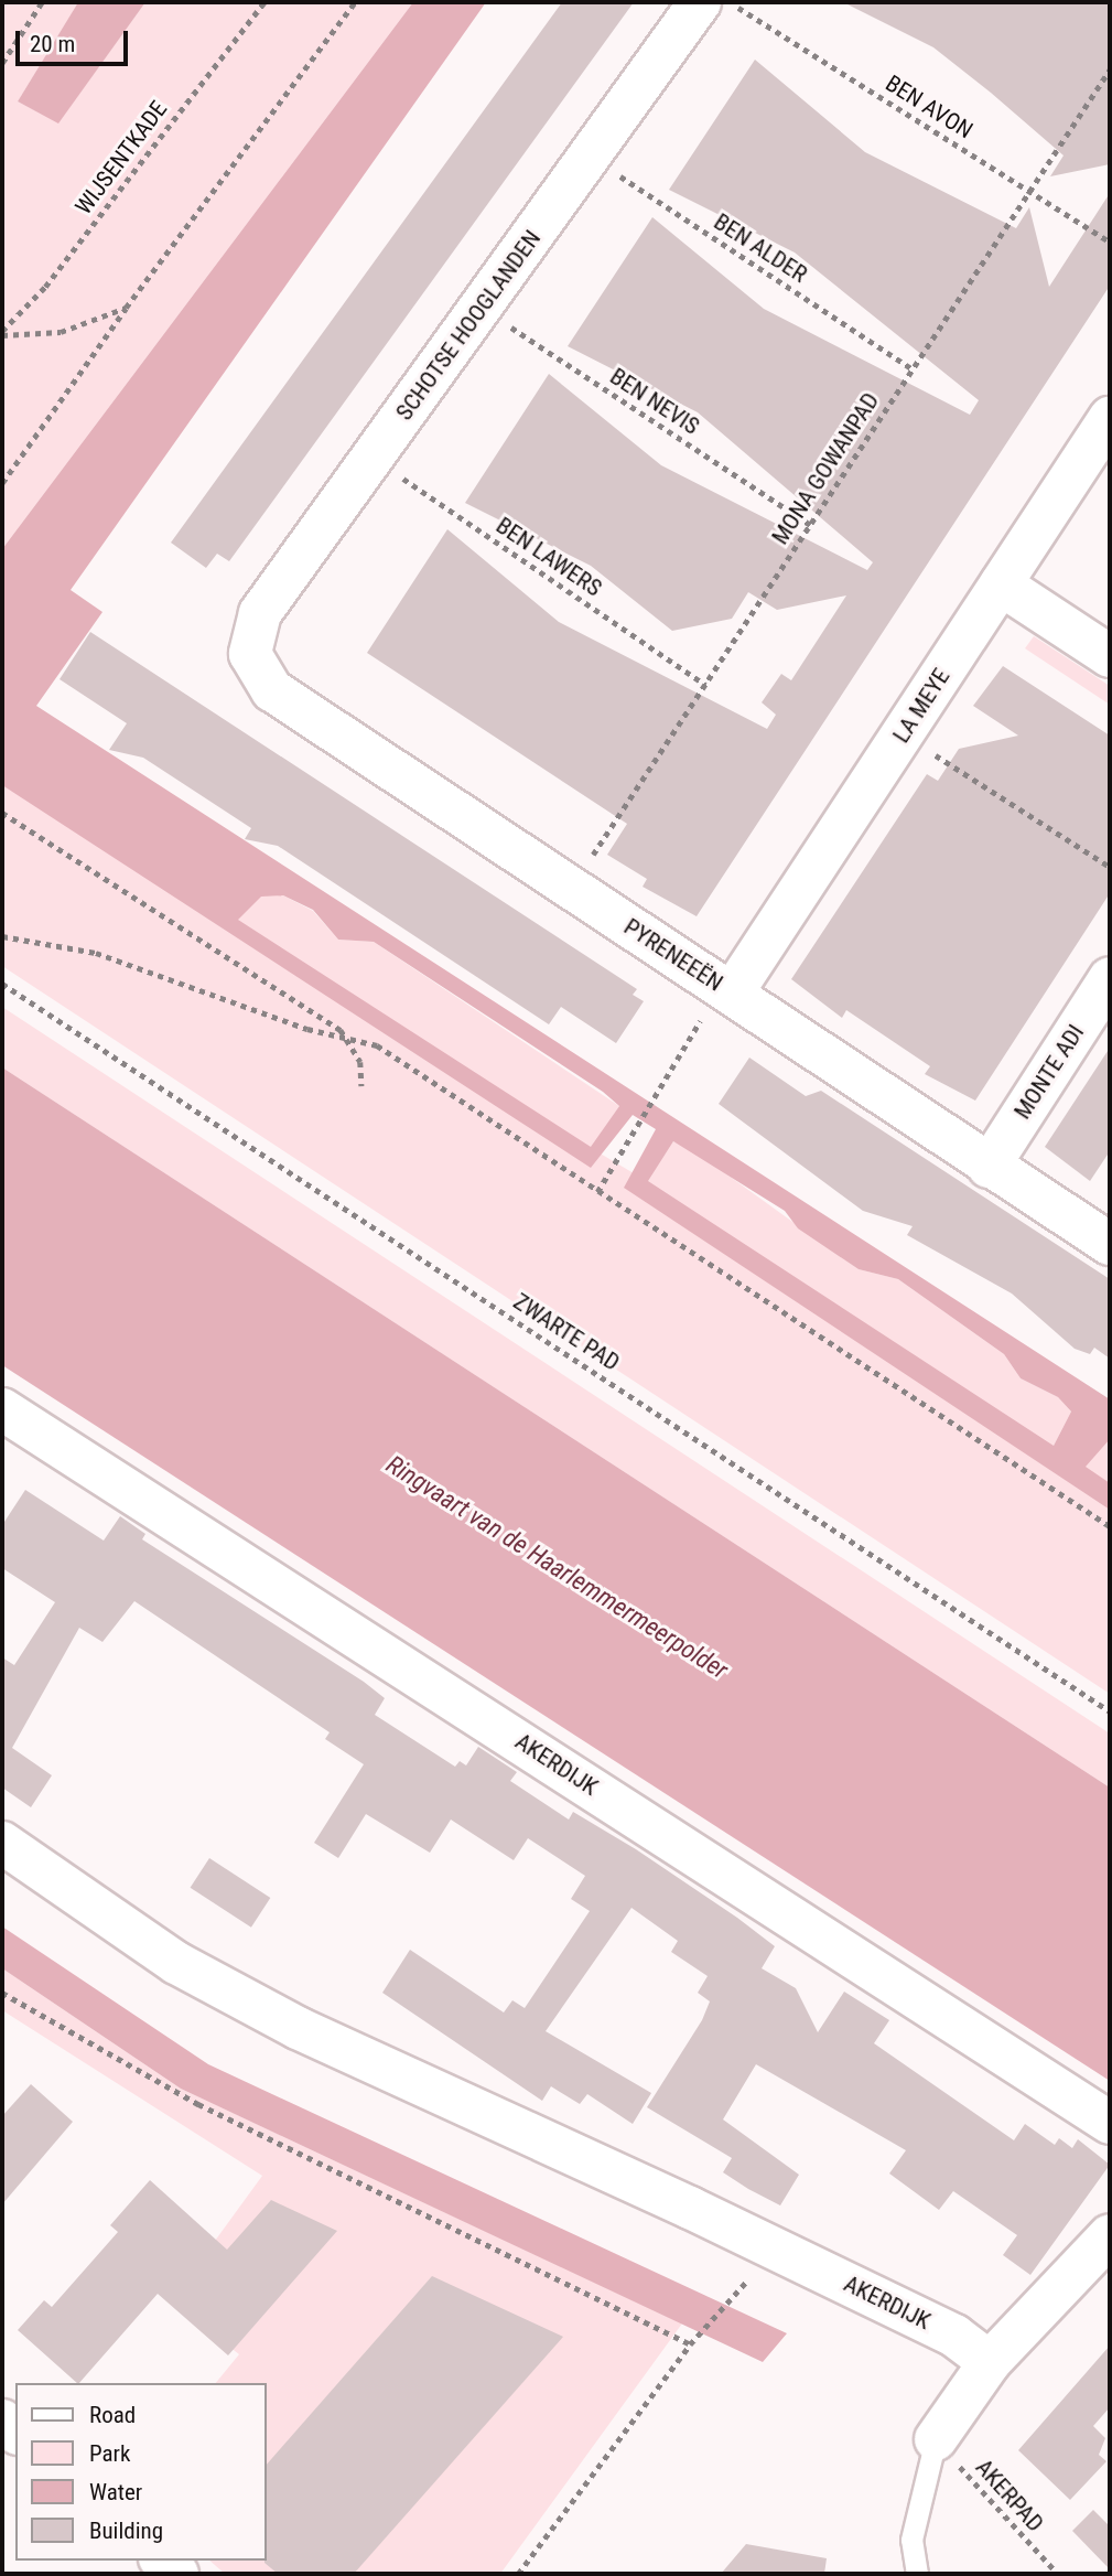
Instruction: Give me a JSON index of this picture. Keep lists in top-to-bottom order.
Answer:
{
  "streets": {
    "street": [
      "SCHOTSE HOOGLANDEN",
      "LA MEYE",
      "PYRENEEËN",
      "MONTE ADI",
      "AKERDIJK"
    ],
    "path": [
      "BEN AVON",
      "WIJSENTKADE",
      "BEN ALDER",
      "BEN NEVIS",
      "MONA GOWANPAD",
      "BEN LAWERS",
      "ZWARTE PAD",
      "AKERPAD"
    ]
  },
  "crossings": [
    ["BEN AVON", "MONA GOWANPAD"],
    ["BEN ALDER", "SCHOTSE HOOGLANDEN"],
    ["BEN ALDER", "MONA GOWANPAD"],
    ["SCHOTSE HOOGLANDEN", "BEN NEVIS"],
    ["SCHOTSE HOOGLANDEN", "BEN LAWERS"],
    ["SCHOTSE HOOGLANDEN", "PYRENEEËN"],
    ["BEN NEVIS", "MONA GOWANPAD"],
    ["MONA GOWANPAD", "BEN LAWERS"],
    ["MONA GOWANPAD", "PYRENEEËN"],
    ["LA MEYE", "PYRENEEËN"],
    ["PYRENEEËN", "MONTE ADI"]
  ],
  "water": ["Ringvaart van de Haarlemmermeerpolder"],
  "legend": [
    "Road",
    "Park",
    "Water",
    "Building"
  ],
  "scale_bar": "20 m"
}
